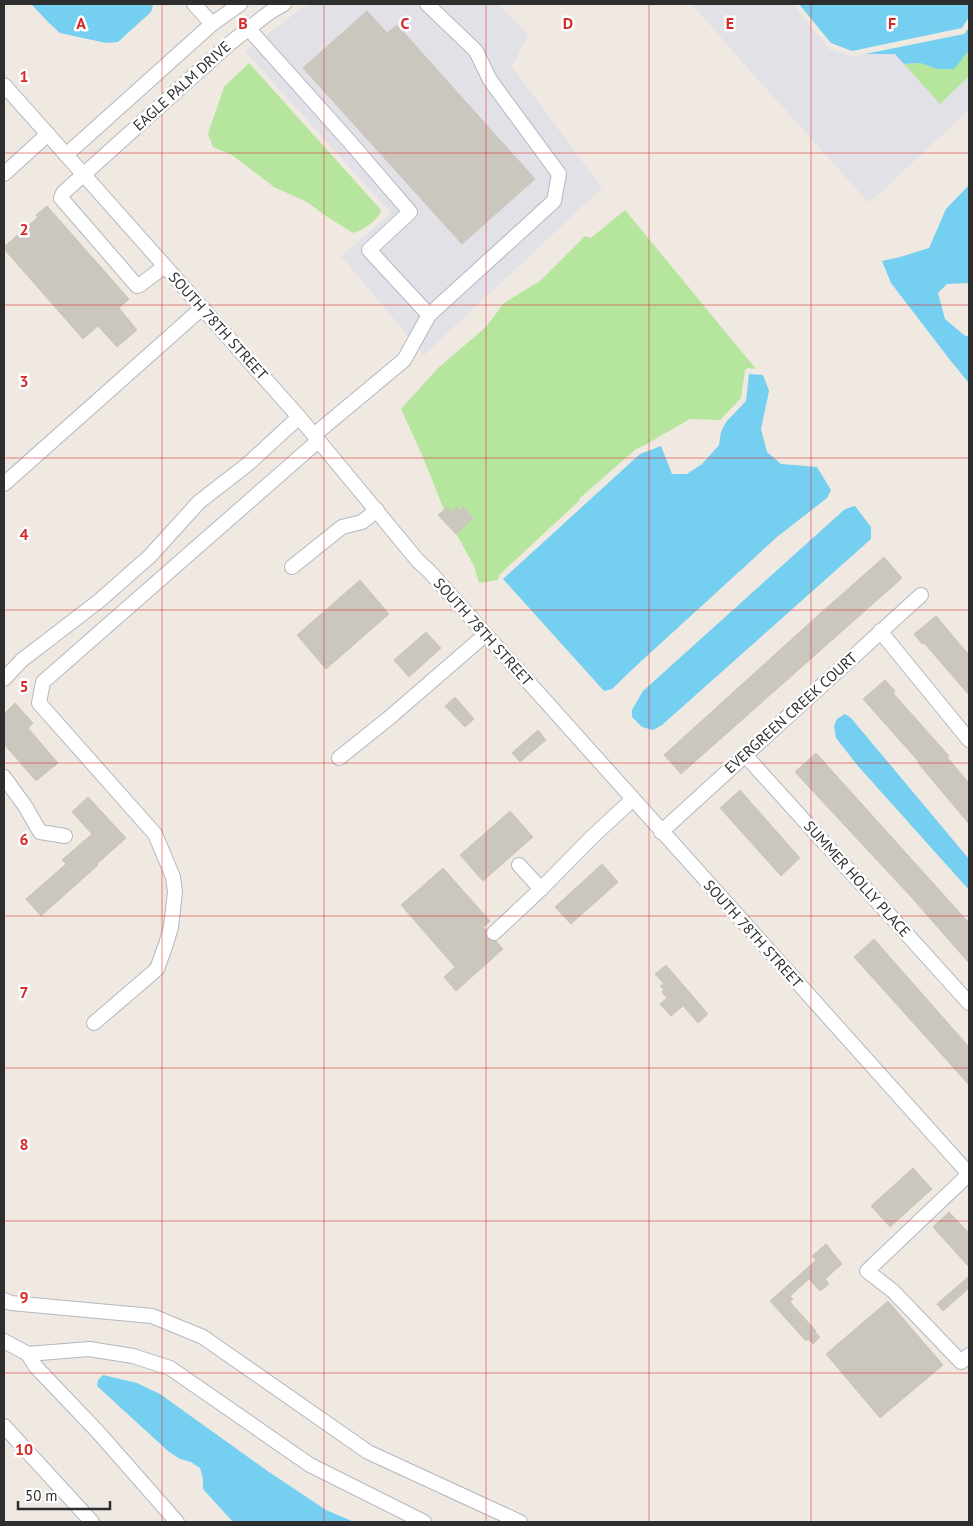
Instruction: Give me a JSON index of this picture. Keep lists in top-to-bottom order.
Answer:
{
  "streets": {
    "street": [
      "EAGLE PALM DRIVE",
      "SOUTH 78TH STREET",
      "EVERGREEN CREEK COURT",
      "SUMMER HOLLY PLACE"
    ]
  },
  "crossings": [
    ["EAGLE PALM DRIVE", "SOUTH 78TH STREET"],
    ["SOUTH 78TH STREET", "EVERGREEN CREEK COURT"],
    ["EVERGREEN CREEK COURT", "SUMMER HOLLY PLACE"]
  ],
  "scale_bar": "50 m",
  "grid": {
    "columns": [
      "A",
      "B",
      "C",
      "D",
      "E",
      "F"
    ],
    "rows": [
      "1",
      "2",
      "3",
      "4",
      "5",
      "6",
      "7",
      "8",
      "9",
      "10"
    ]
  }
}
